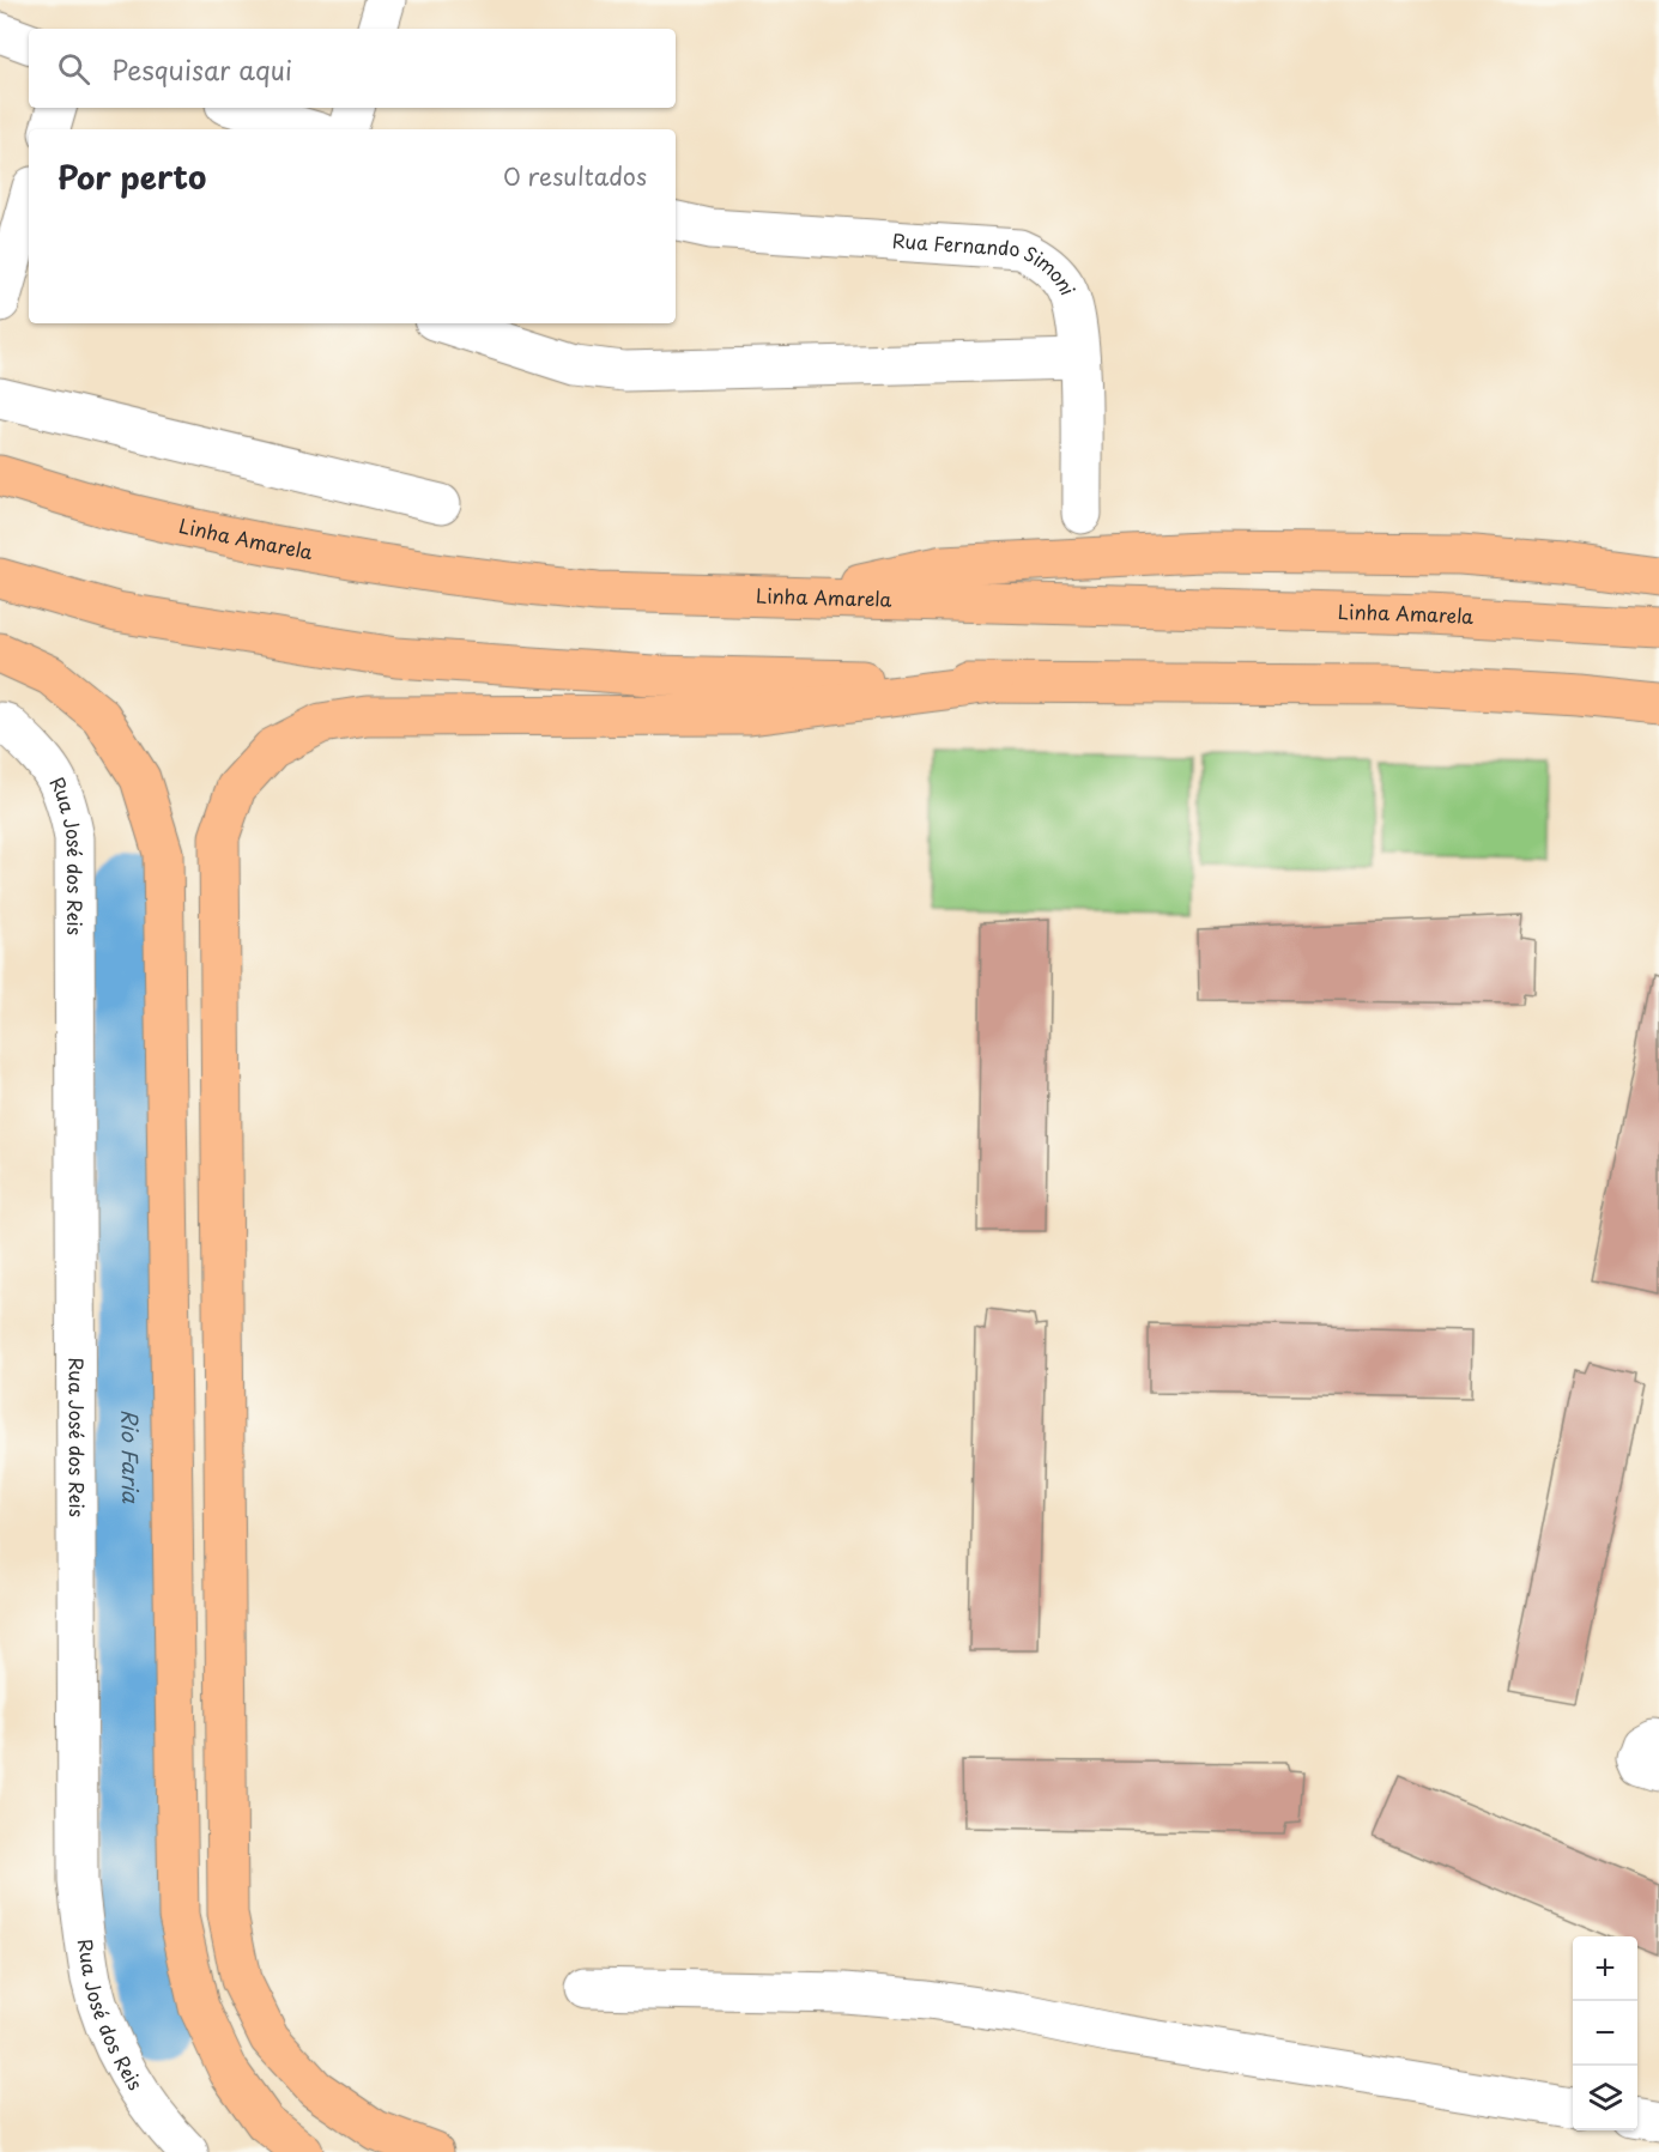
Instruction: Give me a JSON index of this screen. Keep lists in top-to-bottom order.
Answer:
{
  "streets": {
    "highway": ["Linha Amarela"],
    "street": ["Rua Fernando Simoni", "Rua José dos Reis"]
  },
  "water": ["Rio Faria"],
  "page": {
    "search": "Pesquisar aqui",
    "heading": ["Por perto", "0 resultados"],
    "map_buttons": ["+", "−"]
  }
}
